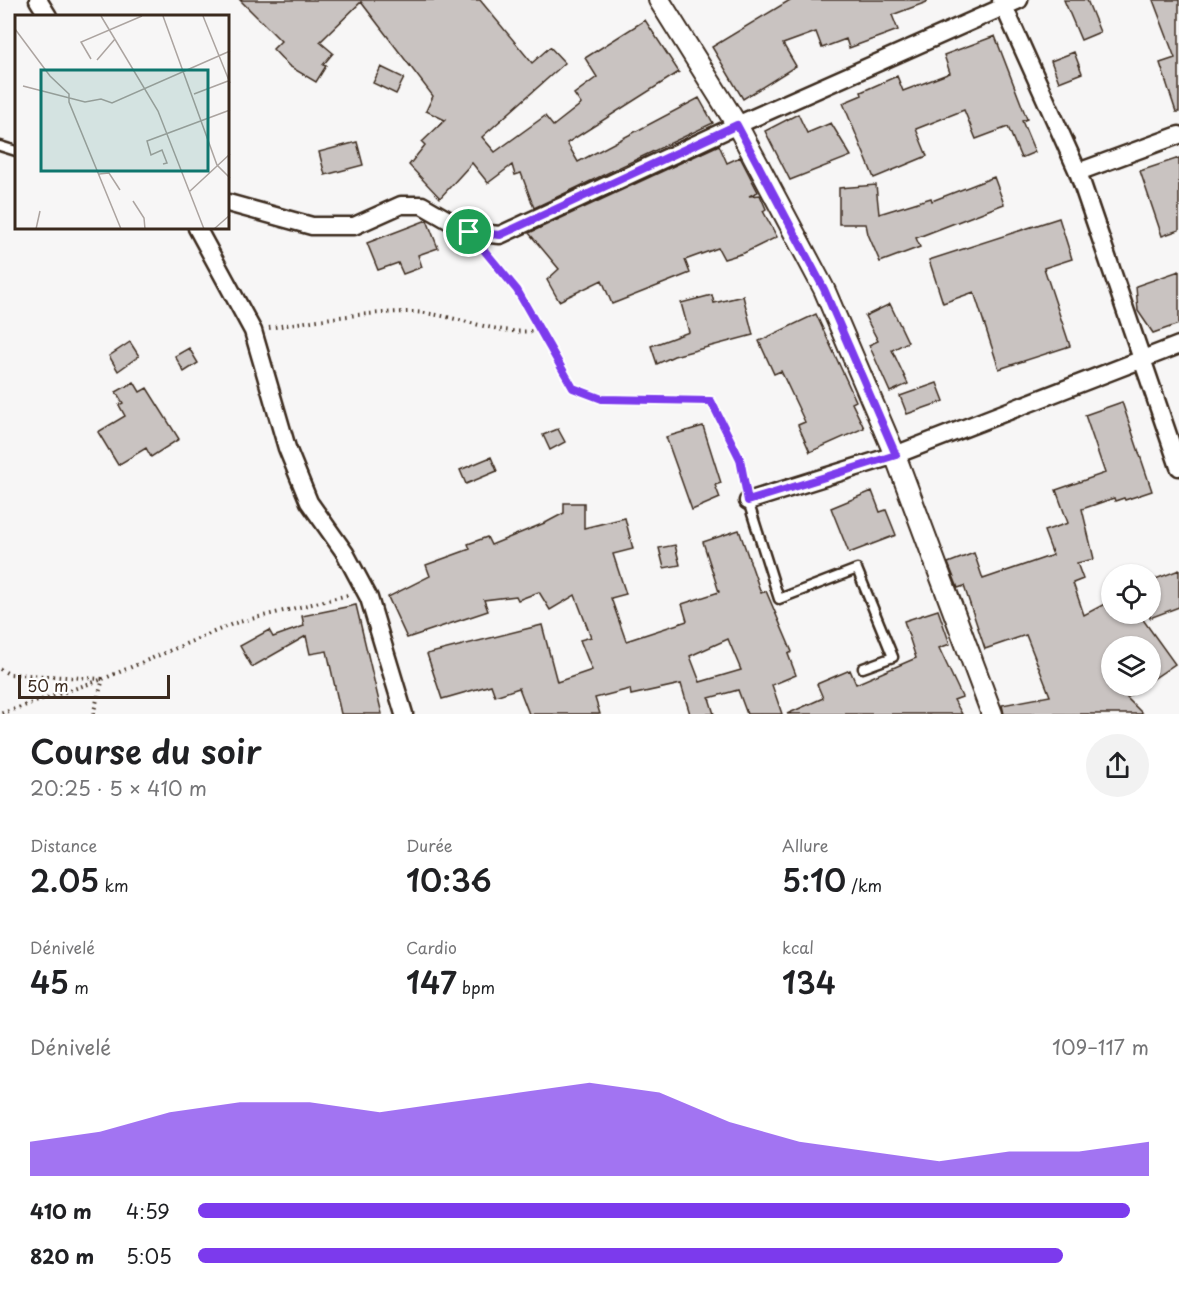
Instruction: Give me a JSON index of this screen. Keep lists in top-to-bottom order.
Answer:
{
  "scale_bar": "50 m",
  "page": {
    "scale": "50 m",
    "heading": ["Course du soir", "20:25 · 5 × 410 m"],
    "stats": [
      ["Distance", "2.05 km"],
      ["Durée", "10:36"],
      ["Allure", "5:10 /km"],
      ["Dénivelé", "45 m"],
      ["Cardio", "147 bpm"],
      ["kcal", "134"]
    ],
    "chart": ["Dénivelé", "109–117 m"],
    "list": [
      {
        "name": "410 m",
        "note": "4:59"
      },
      {
        "name": "820 m",
        "note": "5:05"
      }
    ]
  }
}
